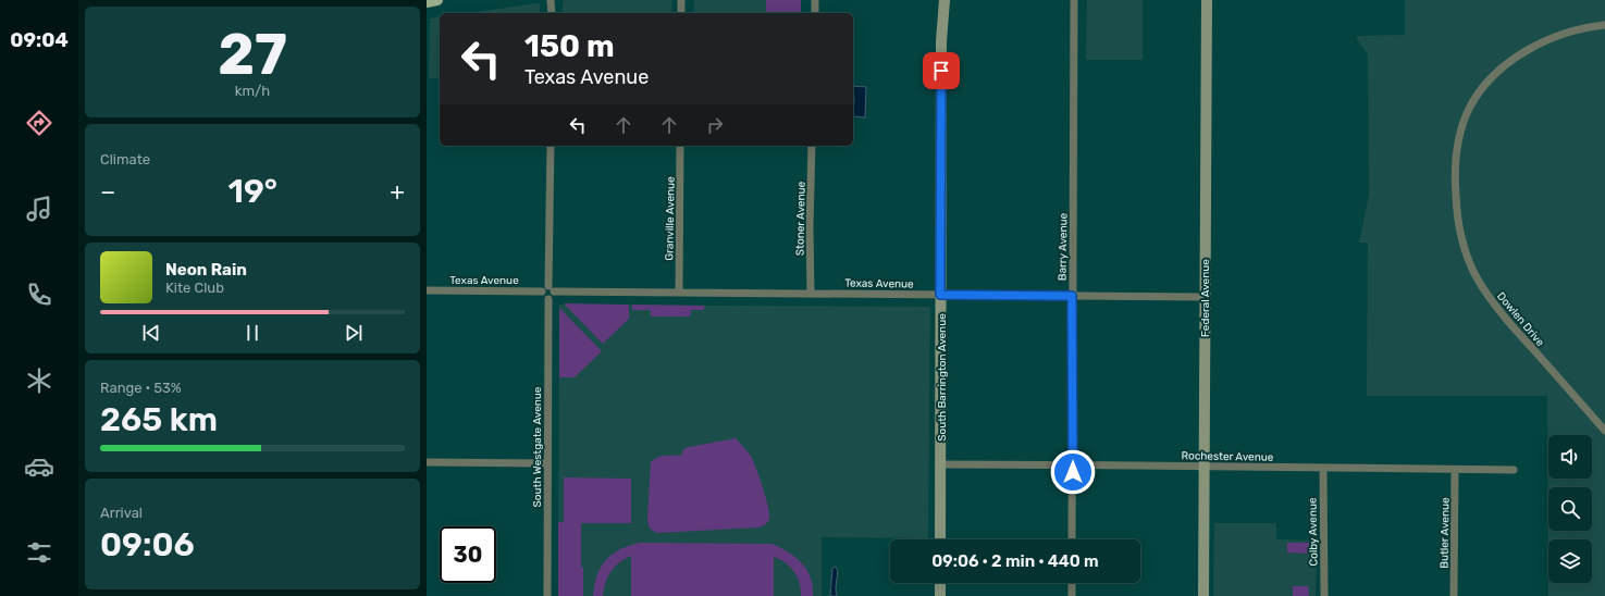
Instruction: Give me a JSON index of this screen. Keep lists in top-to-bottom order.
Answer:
{
  "streets": {
    "street": [
      "Granville Avenue",
      "Stoner Avenue",
      "Barry Avenue",
      "Texas Avenue",
      "Federal Avenue",
      "Dowlen Drive",
      "South Barrington Avenue",
      "South Westgate Avenue",
      "Rochester Avenue",
      "Colby Avenue",
      "Butler Avenue"
    ]
  },
  "crossings": [
    ["Granville Avenue", "Texas Avenue"],
    ["Stoner Avenue", "Texas Avenue"],
    ["Barry Avenue", "Texas Avenue"],
    ["Barry Avenue", "Rochester Avenue"],
    ["Texas Avenue", "Federal Avenue"],
    ["Texas Avenue", "South Barrington Avenue"],
    ["Texas Avenue", "South Westgate Avenue"],
    ["Federal Avenue", "Rochester Avenue"],
    ["South Barrington Avenue", "Rochester Avenue"],
    ["Rochester Avenue", "Colby Avenue"],
    ["Rochester Avenue", "Butler Avenue"]
  ],
  "page": {
    "tabs": "09:04",
    "tile": [
      ["27", "km/h"],
      "Climate",
      ["Range · 53%", "265 km"],
      ["Arrival", "09:06"]
    ],
    "turn": ["150 m", "Texas Avenue"],
    "heat": ["−", "19°", "+"],
    "song": ["Neon Rain", "Kite Club"],
    "limit": "30",
    "trip": "09:06 · 2 min · 440 m"
  }
}
